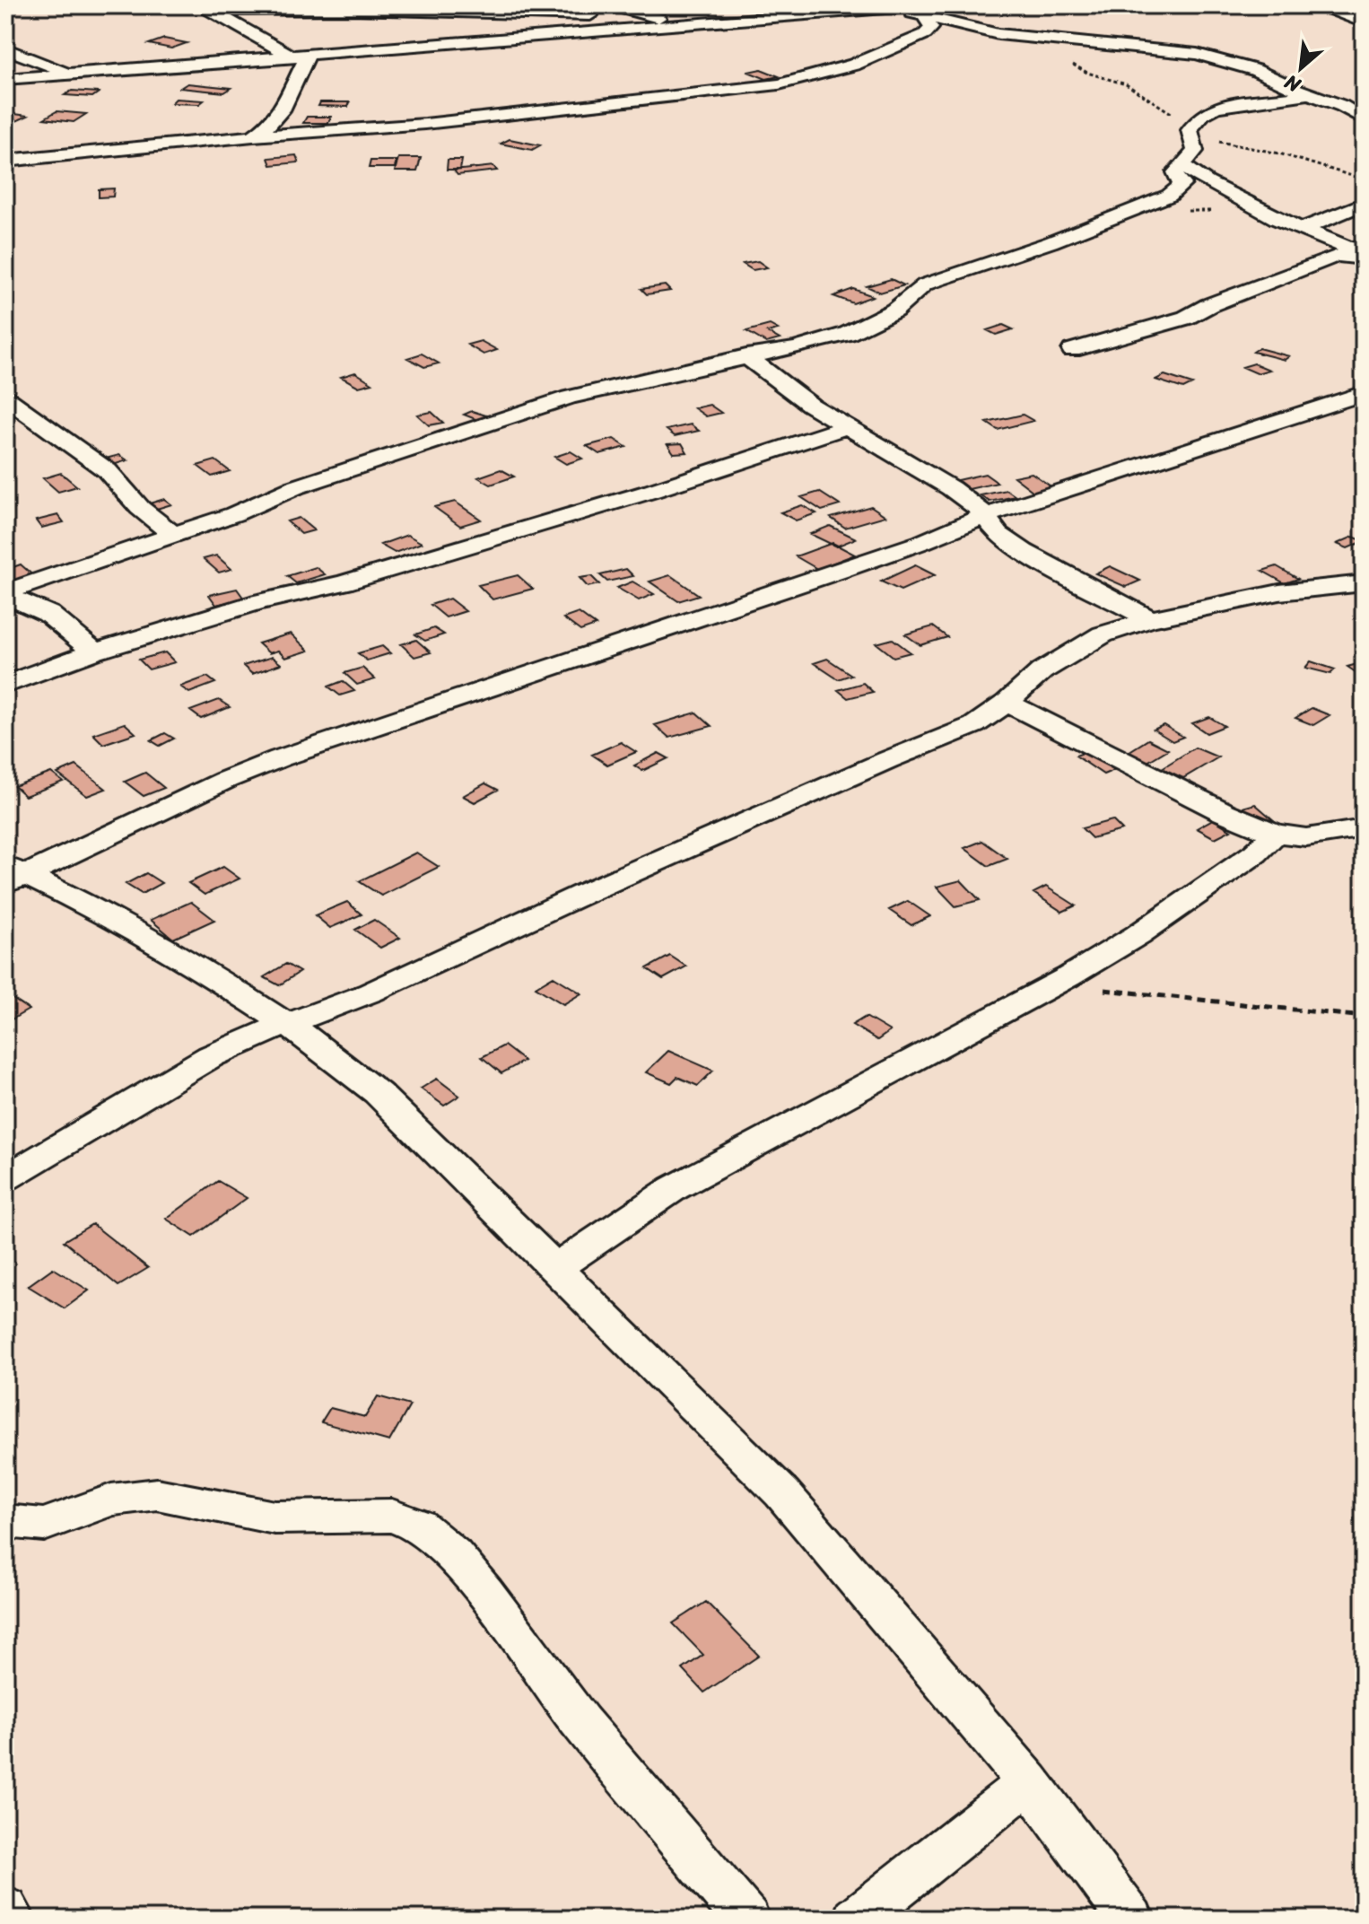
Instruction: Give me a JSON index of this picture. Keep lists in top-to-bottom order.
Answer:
{
  "north": "bottom left"
}
